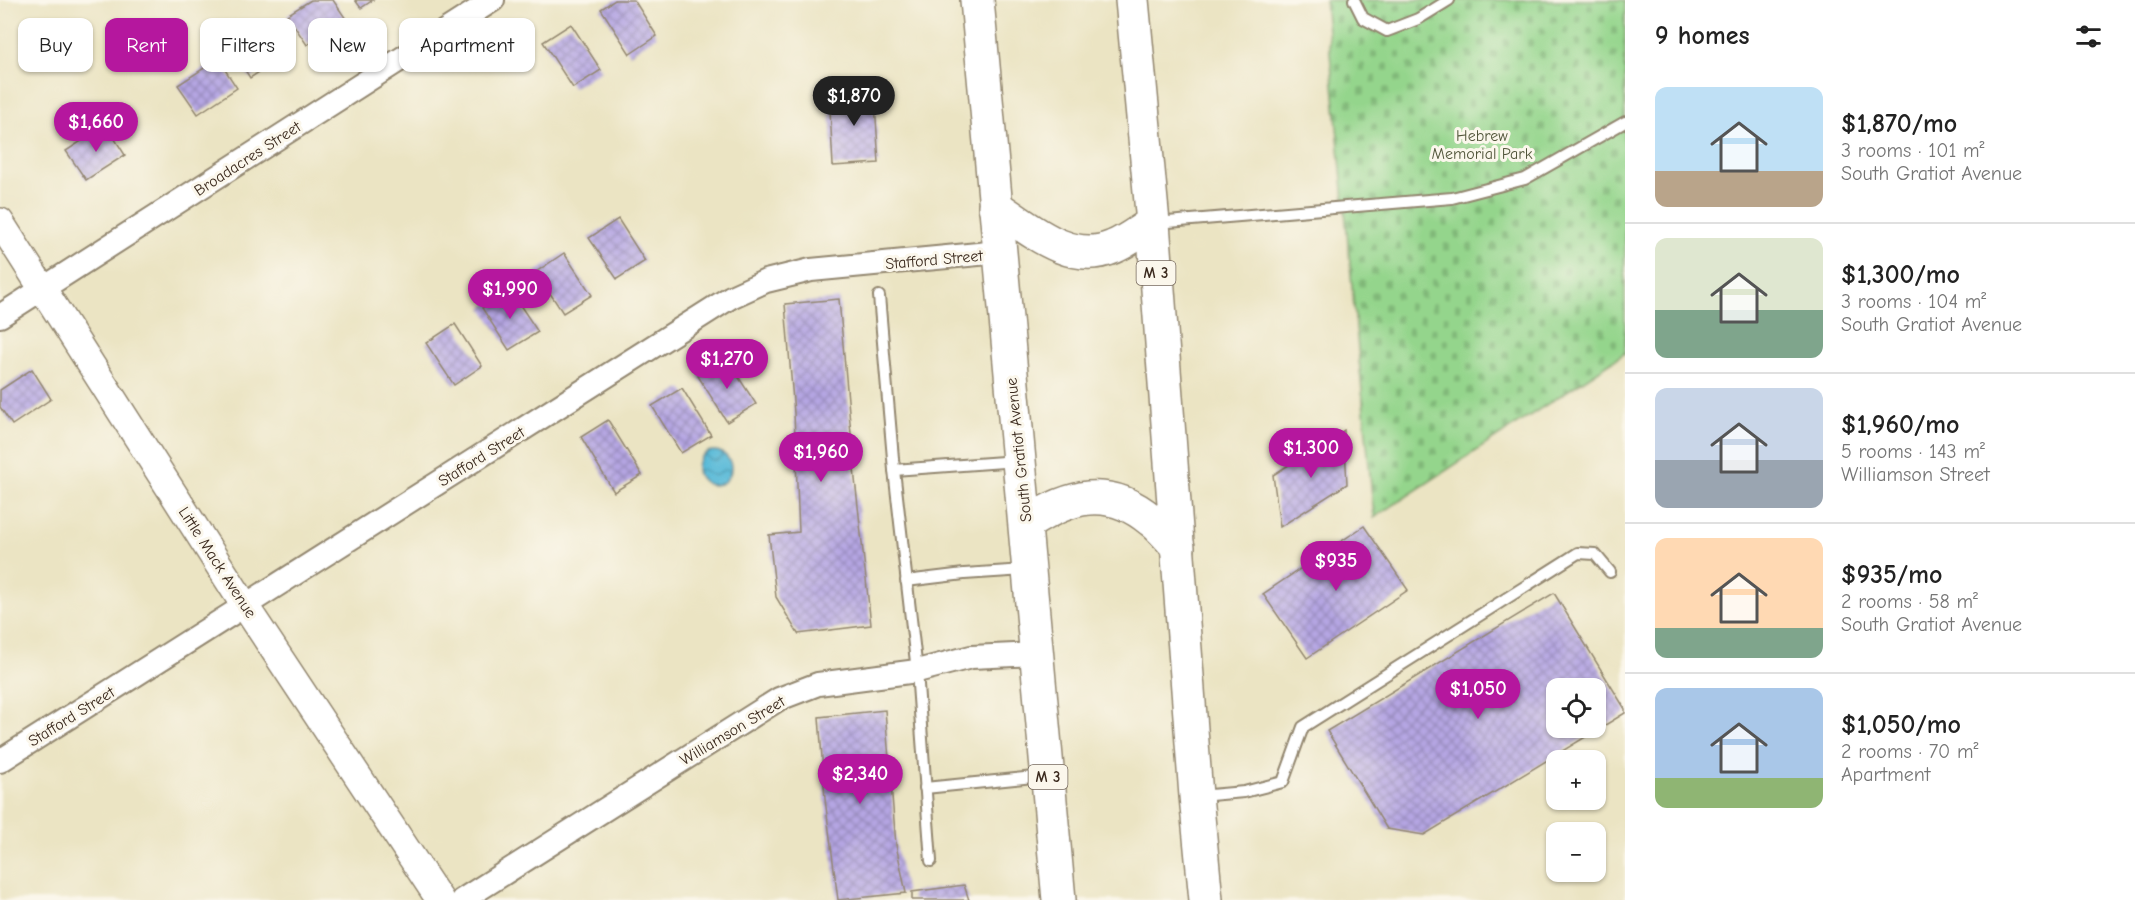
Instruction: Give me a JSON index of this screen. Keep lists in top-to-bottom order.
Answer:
{
  "streets": {
    "main road": ["M 3", "South Gratiot Avenue"],
    "street": [
      "Broadacres Street",
      "Stafford Street",
      "Little Mack Avenue",
      "Williamson Street"
    ]
  },
  "crossings": [
    ["Broadacres Street", "Little Mack Avenue"],
    ["Stafford Street", "South Gratiot Avenue"],
    ["Stafford Street", "Little Mack Avenue"],
    ["South Gratiot Avenue", "Williamson Street"]
  ],
  "parks": ["Hebrew Memorial Park"],
  "page": {
    "heading": "9 homes",
    "chip": [
      "Buy",
      "Rent",
      "Filters",
      "New",
      "Apartment"
    ],
    "list": [
      {
        "name": "$1,870/mo",
        "note": "3 rooms · 101 m² · South Gratiot Avenue"
      },
      {
        "name": "$1,300/mo",
        "note": "3 rooms · 104 m² · South Gratiot Avenue"
      },
      {
        "name": "$1,960/mo",
        "note": "5 rooms · 143 m² · Williamson Street"
      },
      {
        "name": "$935/mo",
        "note": "2 rooms · 58 m² · South Gratiot Avenue"
      },
      {
        "name": "$1,050/mo",
        "note": "2 rooms · 70 m² · Apartment"
      }
    ],
    "price": [
      "$1,870",
      "$1,660",
      "$1,990",
      "$1,270",
      "$1,300",
      "$1,960",
      "$935",
      "$1,050",
      "$2,340"
    ],
    "map_buttons": ["+", "−"]
  }
}
